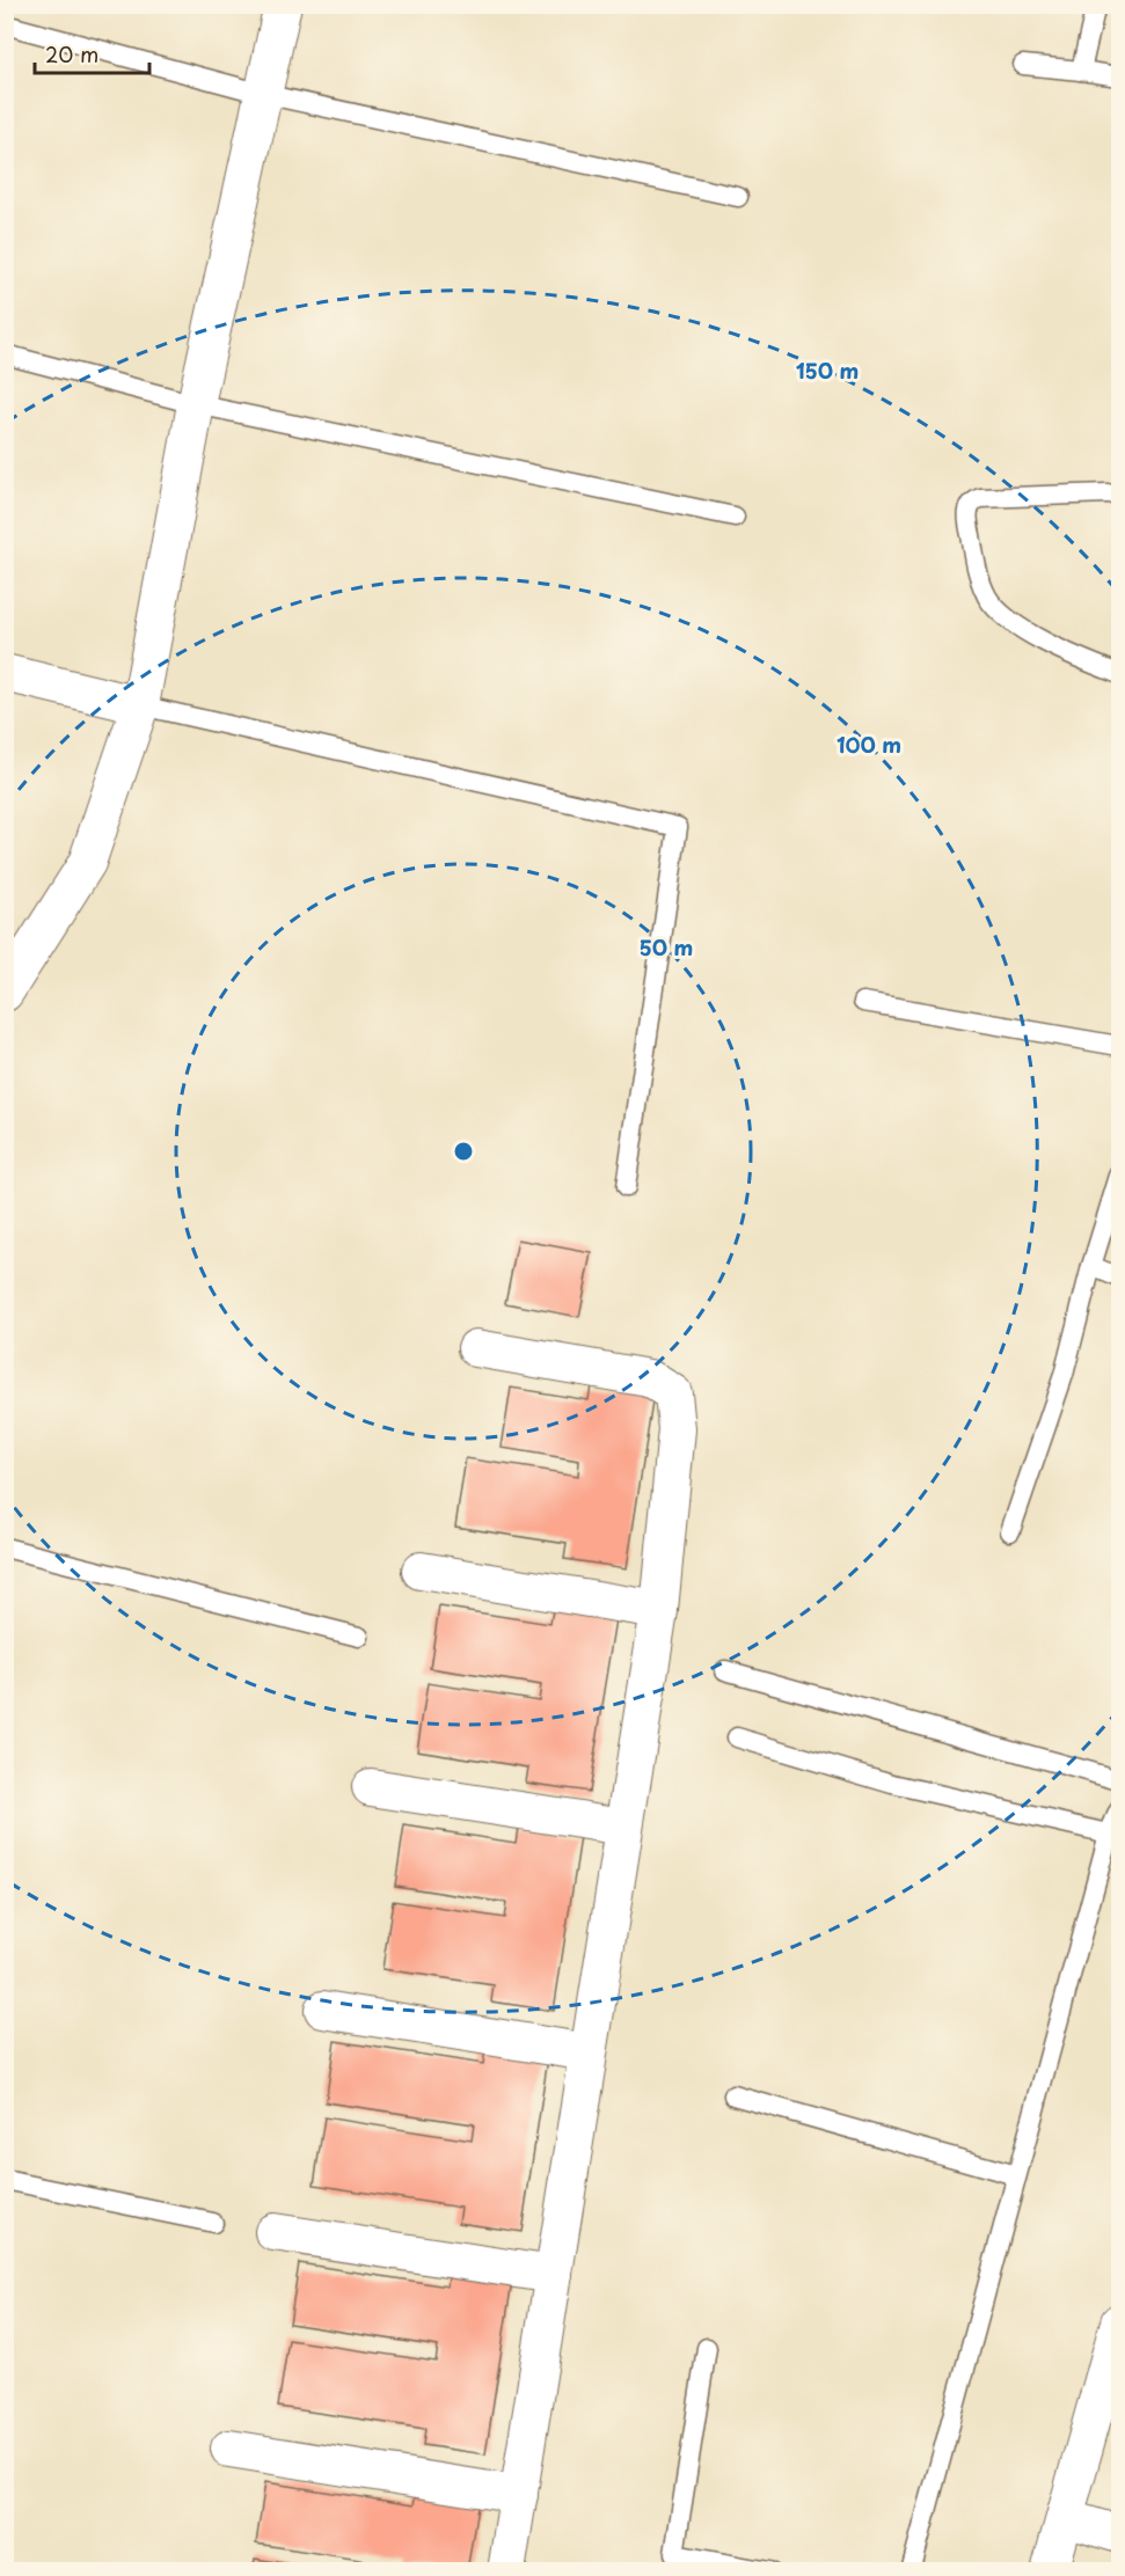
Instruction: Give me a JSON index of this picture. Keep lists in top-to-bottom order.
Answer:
{
  "scale_bar": "20 m",
  "rings": ["150 m", "100 m", "50 m"]
}
